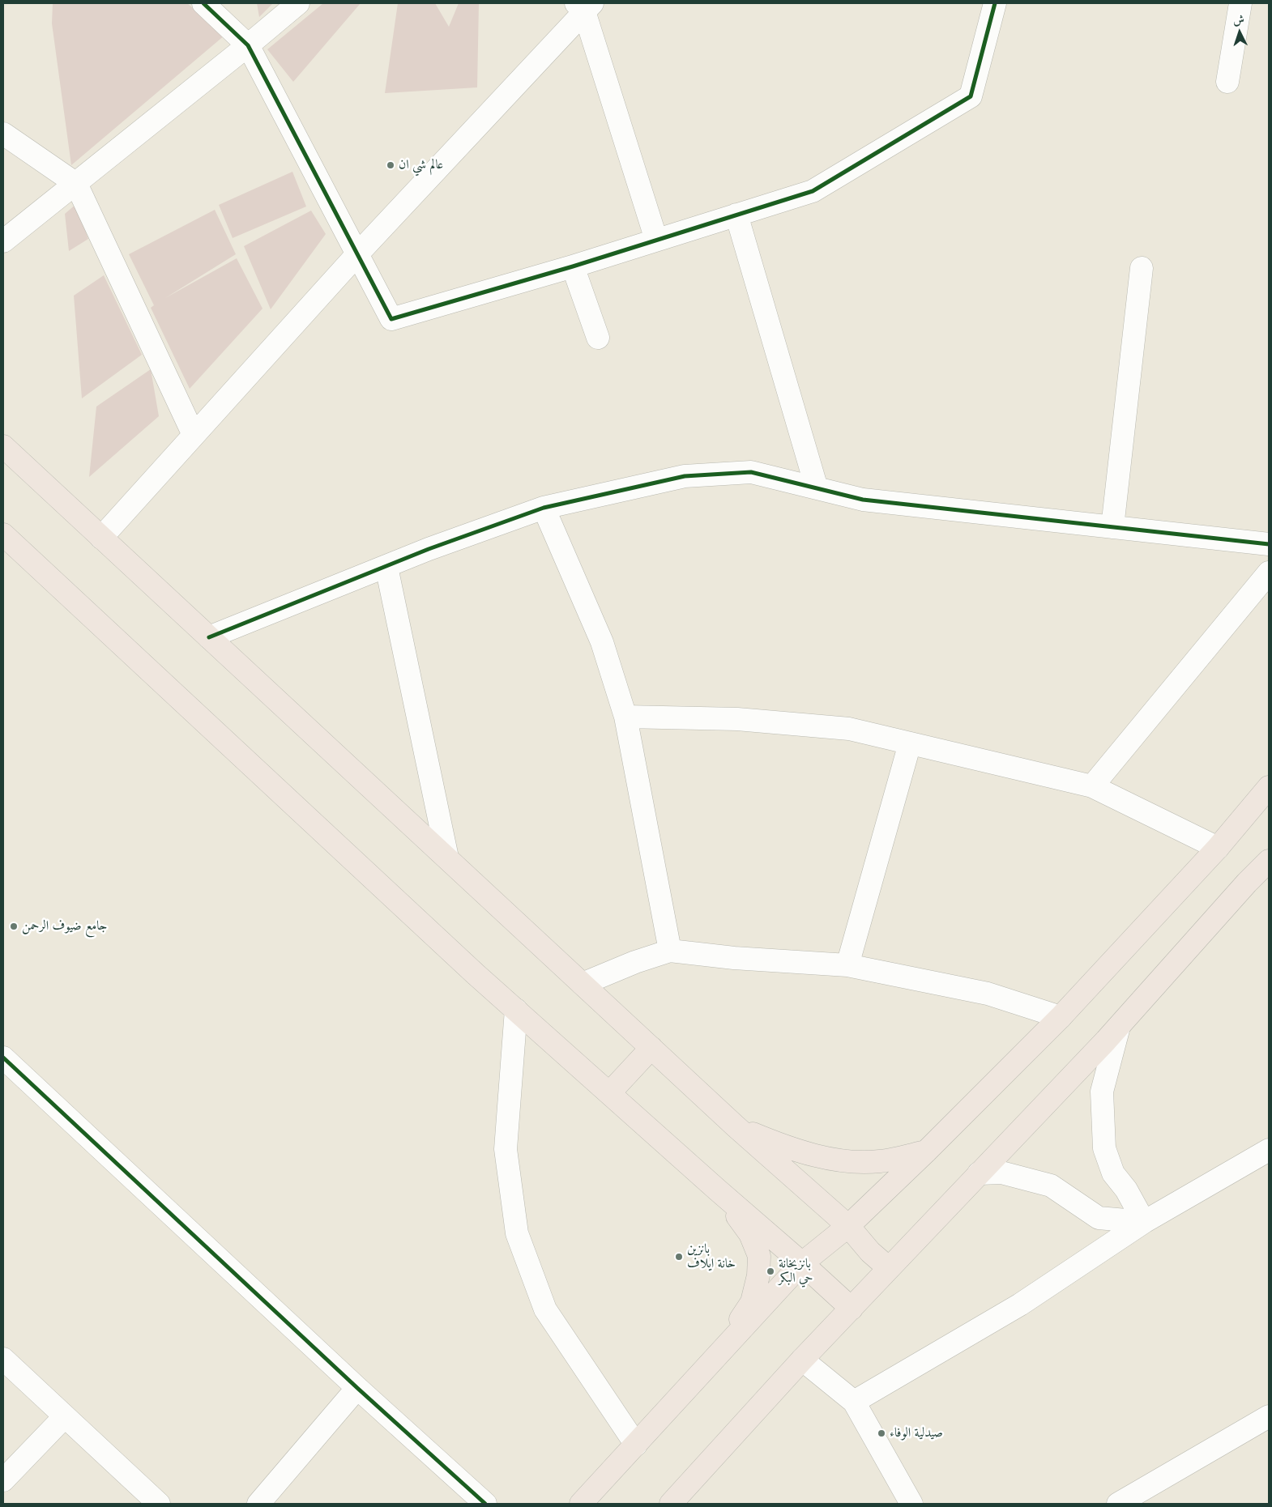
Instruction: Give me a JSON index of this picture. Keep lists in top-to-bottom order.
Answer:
{
  "places": [
    "عالم شي ان",
    "جامع ضيوف الرحمن",
    "بانزين خانة ايلاف",
    "بانزيخانة حي البكر",
    "صيدلية الوفاء"
  ],
  "north": "top"
}
